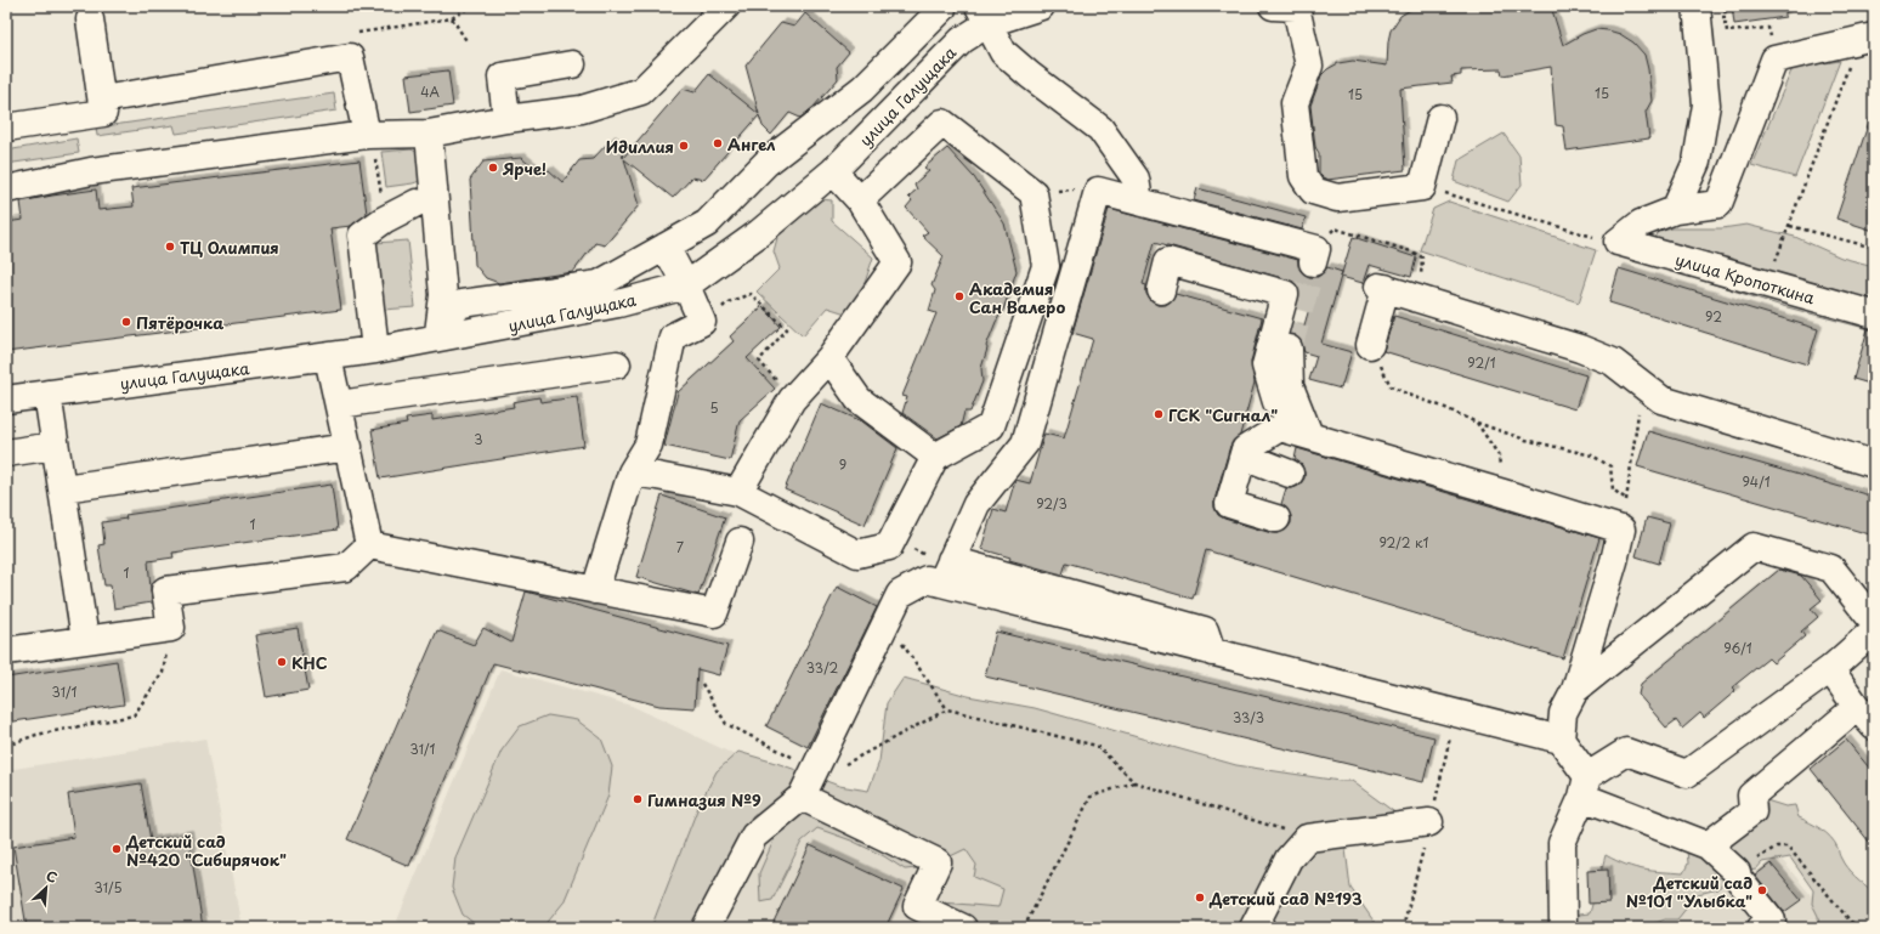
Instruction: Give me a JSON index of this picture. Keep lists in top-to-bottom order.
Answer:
{
  "streets": {
    "street": ["улица Галущака", "улица Кропоткина"]
  },
  "places": [
    "Ангел",
    "Идиллия",
    "Ярче!",
    "ТЦ Олимпия",
    "Академия Сан Валеро",
    "Пятёрочка",
    "ГСК \"Сигнал\"",
    "КНС",
    "Гимназия №9",
    "Детский сад №420 \"Сибирячок\"",
    "Детский сад №101 \"Улыбка\"",
    "Детский сад №193"
  ],
  "house_numbers": [
    "4А",
    "15",
    "15",
    "92",
    "92/1",
    "5",
    "3",
    "9",
    "94/1",
    "92/3",
    "1",
    "92/2 к1",
    "7",
    "1",
    "96/1",
    "33/2",
    "31/1",
    "33/3",
    "31/1",
    "31/5"
  ],
  "north": "top right"
}
